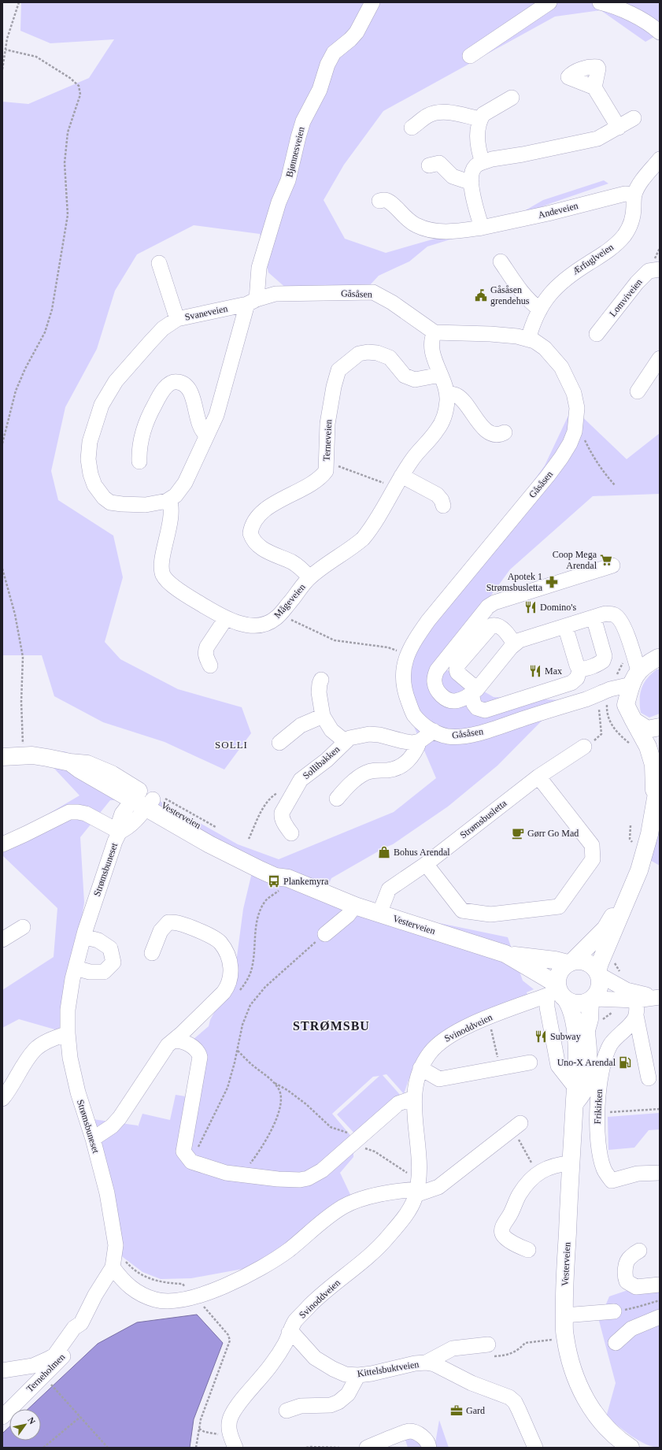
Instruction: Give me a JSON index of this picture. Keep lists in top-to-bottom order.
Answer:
{
  "streets": {
    "main road": ["Vesterveien"],
    "street": [
      "Bjønnesveien",
      "Andeveien",
      "Ærfuglveien",
      "Gåsåsen",
      "Lomviveien",
      "Svaneveien",
      "Terneveien",
      "Mågeveien",
      "Sollibakken",
      "Strømsbusletta",
      "Strømsbuneset",
      "Svinoddveien",
      "Frikirken",
      "Kittelsbuktveien",
      "Terneholmen"
    ]
  },
  "crossings": [
    ["Bjønnesveien", "Gåsåsen"],
    ["Bjønnesveien", "Svaneveien"],
    ["Andeveien", "Ærfuglveien"],
    ["Ærfuglveien", "Gåsåsen"],
    ["Gåsåsen", "Svaneveien"],
    ["Gåsåsen", "Mågeveien"],
    ["Svaneveien", "Mågeveien"],
    ["Terneveien", "Mågeveien"],
    ["Vesterveien", "Strømsbusletta"],
    ["Vesterveien", "Strømsbuneset"],
    ["Vesterveien", "Svinoddveien"],
    ["Strømsbuneset", "Terneholmen"],
    ["Svinoddveien", "Kittelsbuktveien"]
  ],
  "districts": ["SOLLI", "STRØMSBU"],
  "places": {
    "public building": ["Gåsåsen grendehus"],
    "supermarket": ["Coop Mega Arendal"],
    "pharmacy": ["Apotek 1 Strømsbusletta"],
    "restaurant": ["Domino's", "Max", "Subway"],
    "cafe": ["Gørr Go Mad"],
    "shop": ["Bohus Arendal"],
    "bus stop": ["Plankemyra"],
    "fuel station": ["Uno-X Arendal"],
    "office": ["Gard"]
  },
  "north": "top right"
}
